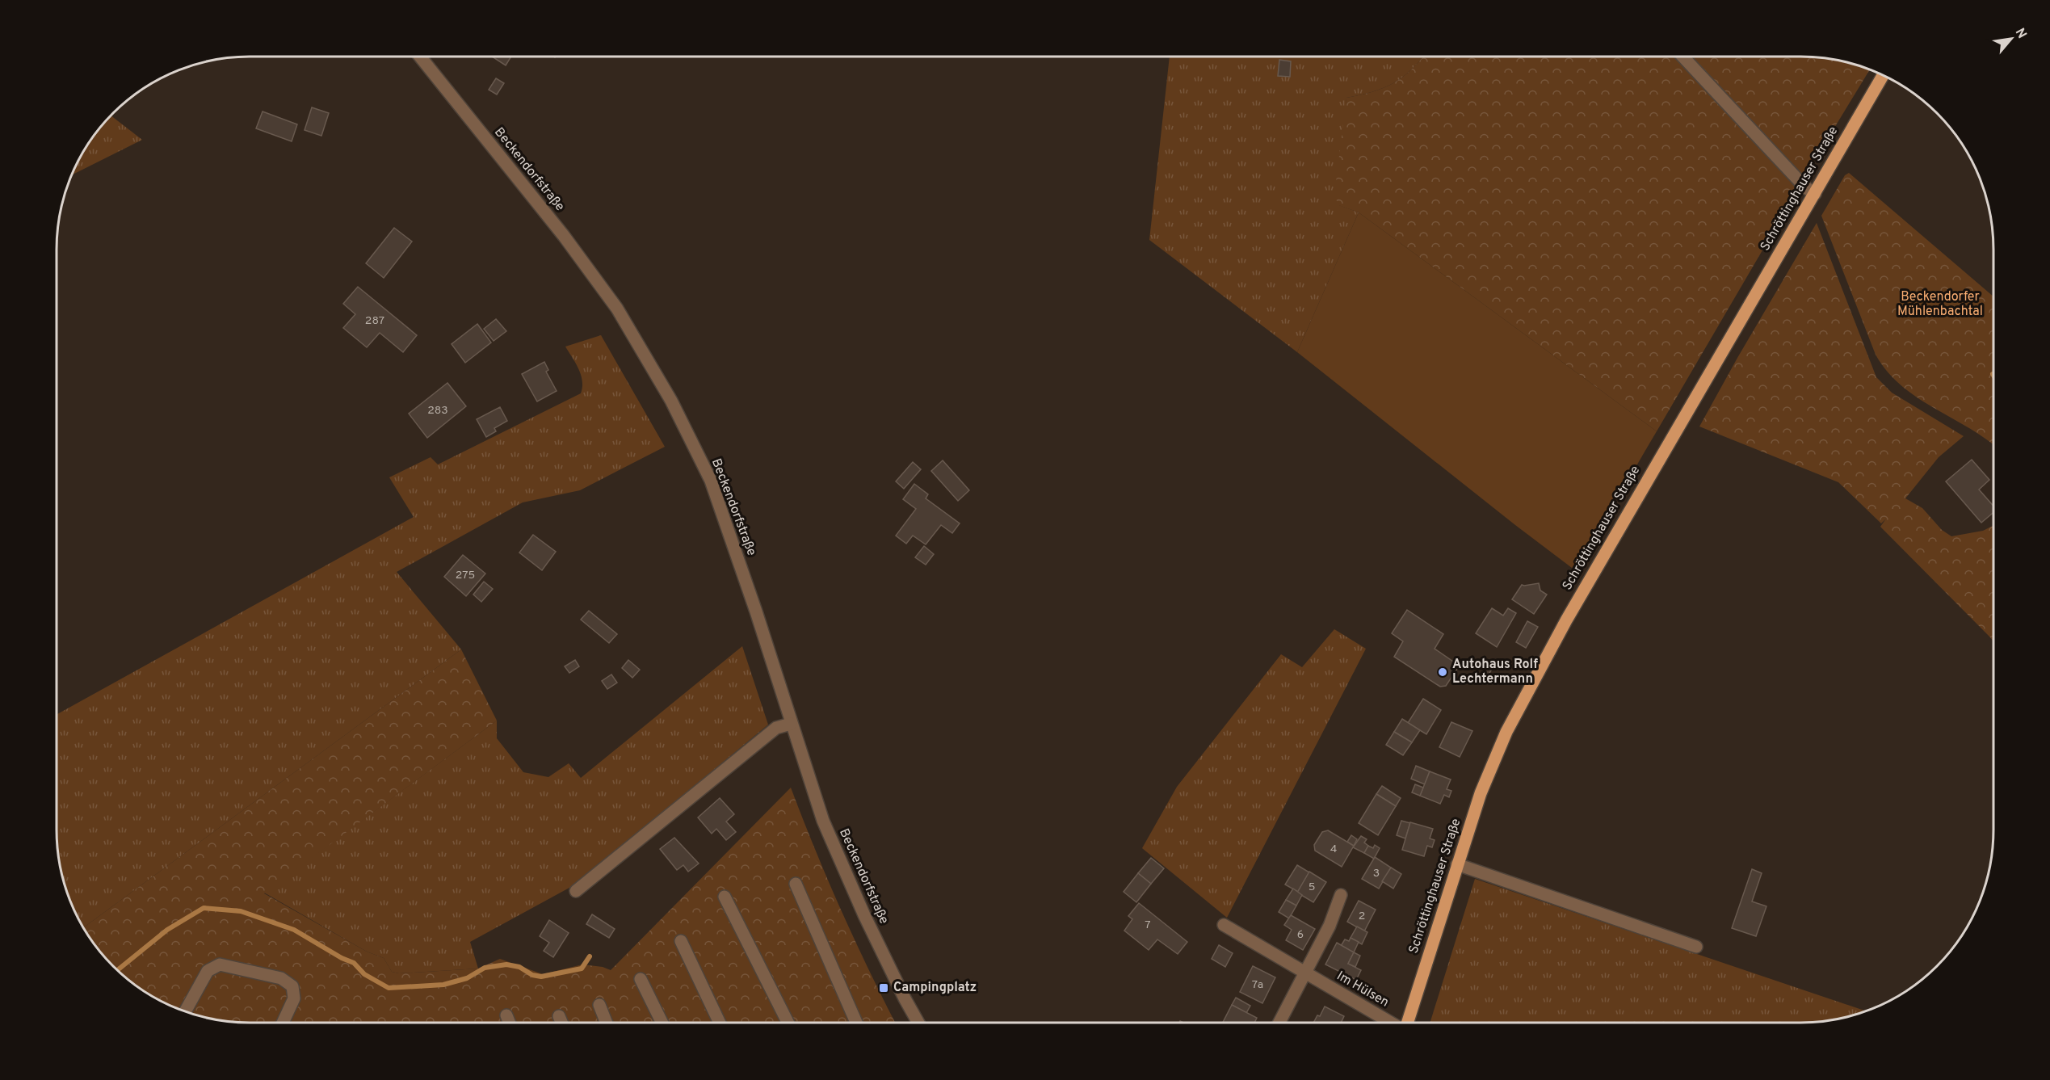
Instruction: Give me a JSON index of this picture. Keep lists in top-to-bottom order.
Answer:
{
  "streets": {
    "main road": ["Schröttinghauser Straße"],
    "street": ["Beckendorfstraße", "Im Hülsen"]
  },
  "parks": ["Beckendorfer Mühlenbachtal"],
  "places": {
    "other": ["Autohaus Rolf Lechtermann"],
    "transit": ["Campingplatz"]
  },
  "house_numbers": [
    "287",
    "283",
    "275",
    "4",
    "3",
    "5",
    "2",
    "7",
    "6",
    "7a"
  ],
  "north": "top right"
}
